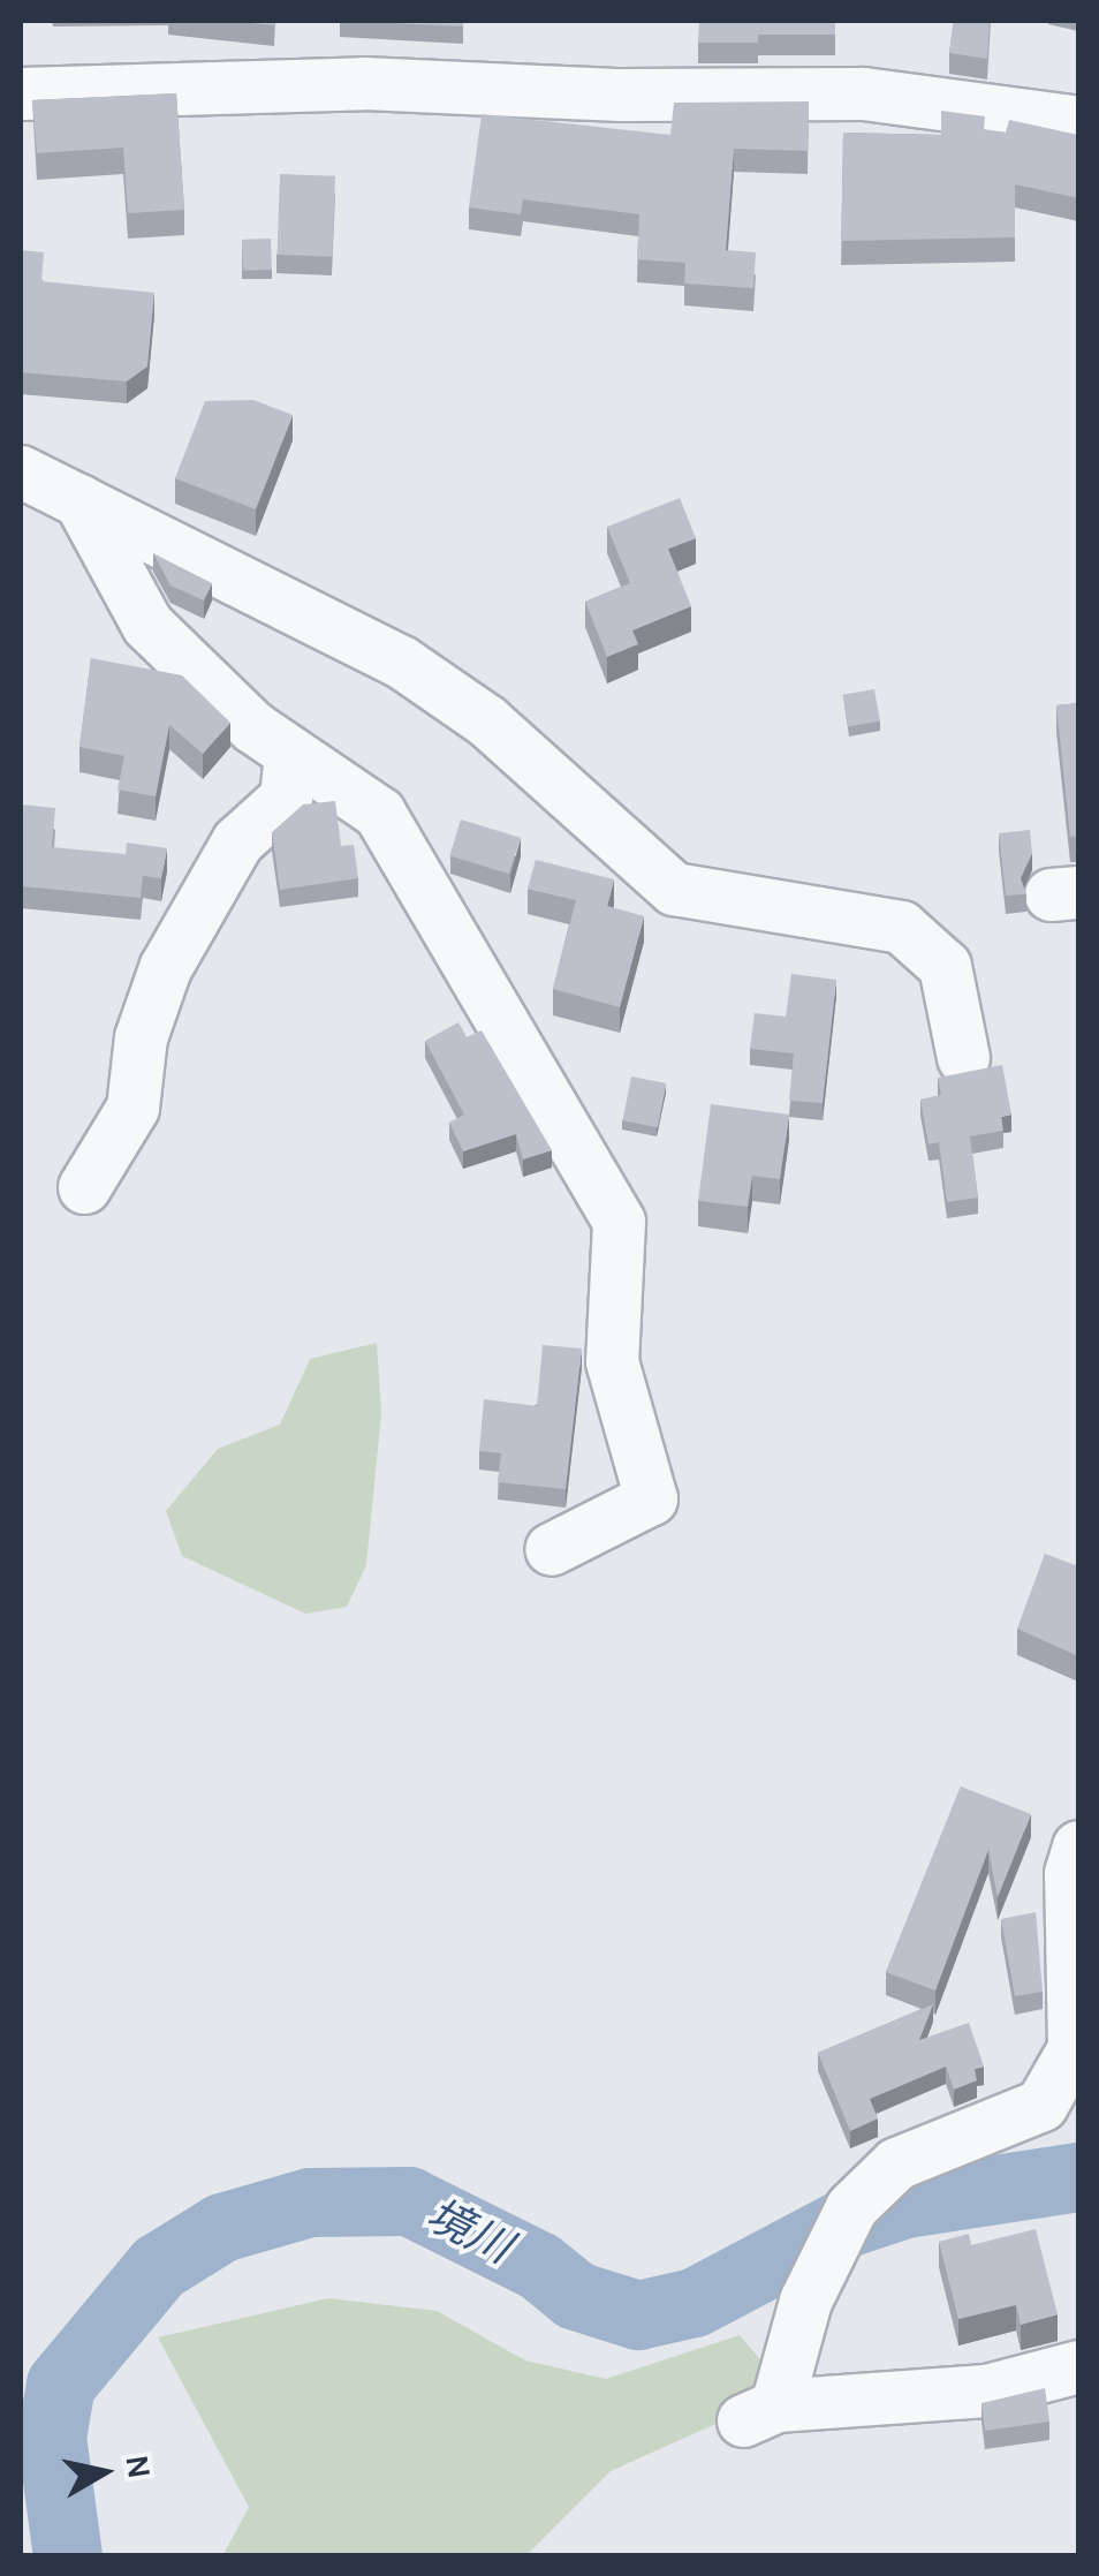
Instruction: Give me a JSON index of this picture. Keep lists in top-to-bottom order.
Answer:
{
  "water": ["境川"],
  "north": "right"
}
